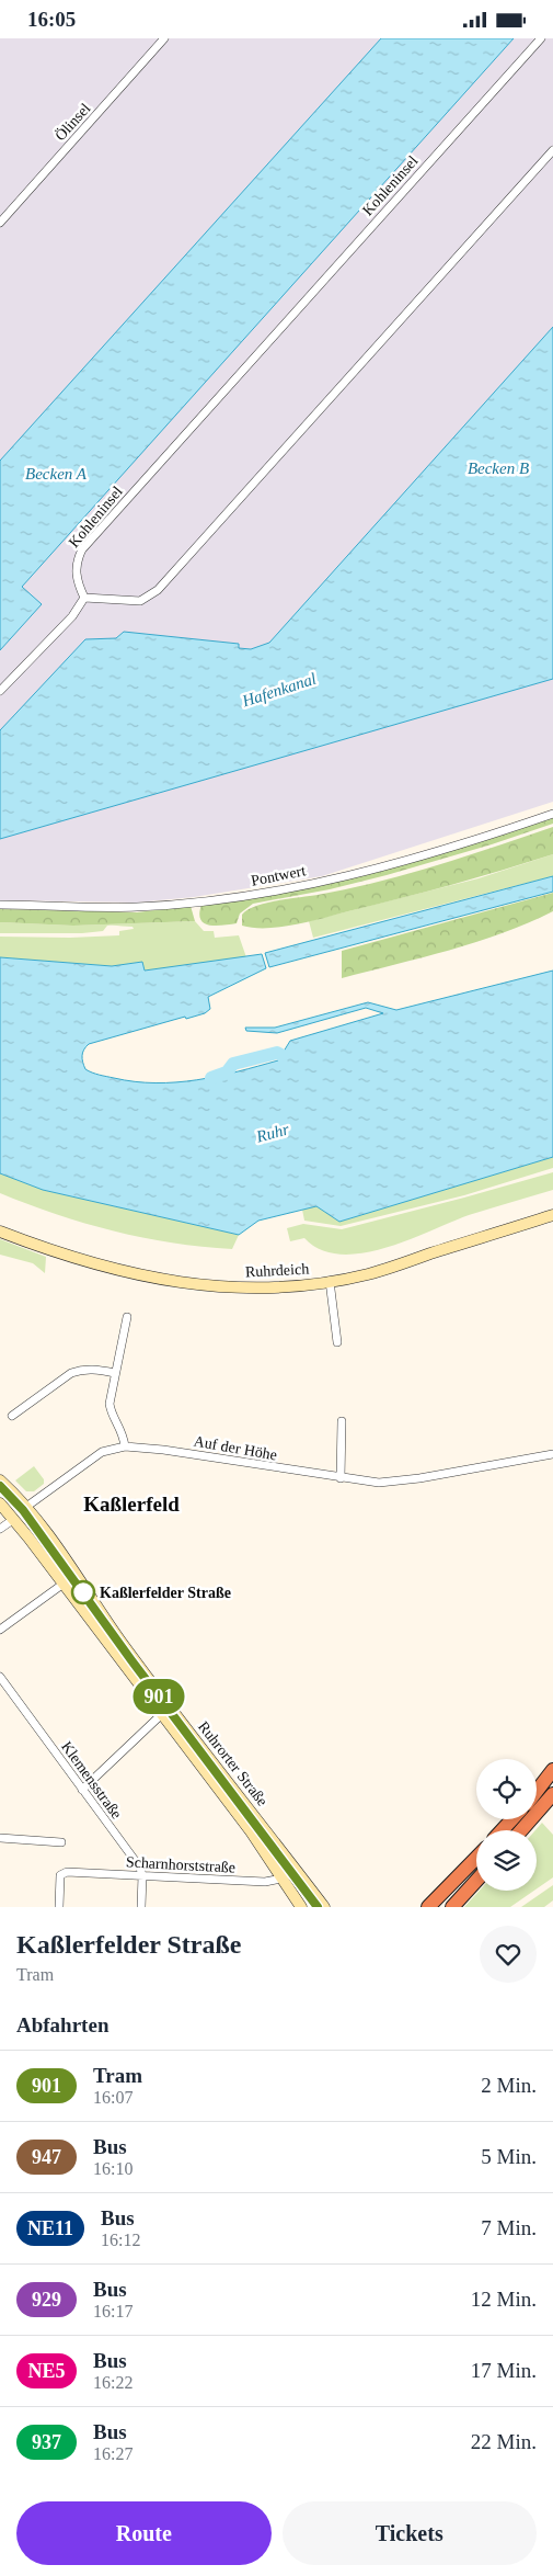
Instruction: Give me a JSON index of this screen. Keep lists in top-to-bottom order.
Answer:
{
  "streets": {
    "main road": ["Ruhrdeich", "Ruhrorter Straße"],
    "street": [
      "Ölinsel",
      "Kohleninsel",
      "Pontwert",
      "Auf der Höhe",
      "Klemensstraße",
      "Scharnhorststraße"
    ]
  },
  "crossings": [
    ["Auf der Höhe", "Ruhrorter Straße"],
    ["Ruhrorter Straße", "Scharnhorststraße"],
    ["Klemensstraße", "Scharnhorststraße"]
  ],
  "districts": ["Kaßlerfeld"],
  "water": [
    "Becken B",
    "Becken A",
    "Hafenkanal",
    "Ruhr"
  ],
  "places": ["Kaßlerfelder Straße"],
  "lines": ["tram line 901"],
  "page": {
    "status": "16:05",
    "on_map": "901",
    "heading": [
      ["Kaßlerfelder Straße", "Tram"],
      "Abfahrten"
    ],
    "list": [
      {
        "mark": "901",
        "name": "Tram",
        "note": "16:07",
        "value": "2 Min."
      },
      {
        "mark": "947",
        "name": "Bus",
        "note": "16:10",
        "value": "5 Min."
      },
      {
        "mark": "NE11",
        "name": "Bus",
        "note": "16:12",
        "value": "7 Min."
      },
      {
        "mark": "929",
        "name": "Bus",
        "note": "16:17",
        "value": "12 Min."
      },
      {
        "mark": "NE5",
        "name": "Bus",
        "note": "16:22",
        "value": "17 Min."
      },
      {
        "mark": "937",
        "name": "Bus",
        "note": "16:27",
        "value": "22 Min."
      }
    ],
    "buttons": ["Route", "Tickets"]
  }
}
